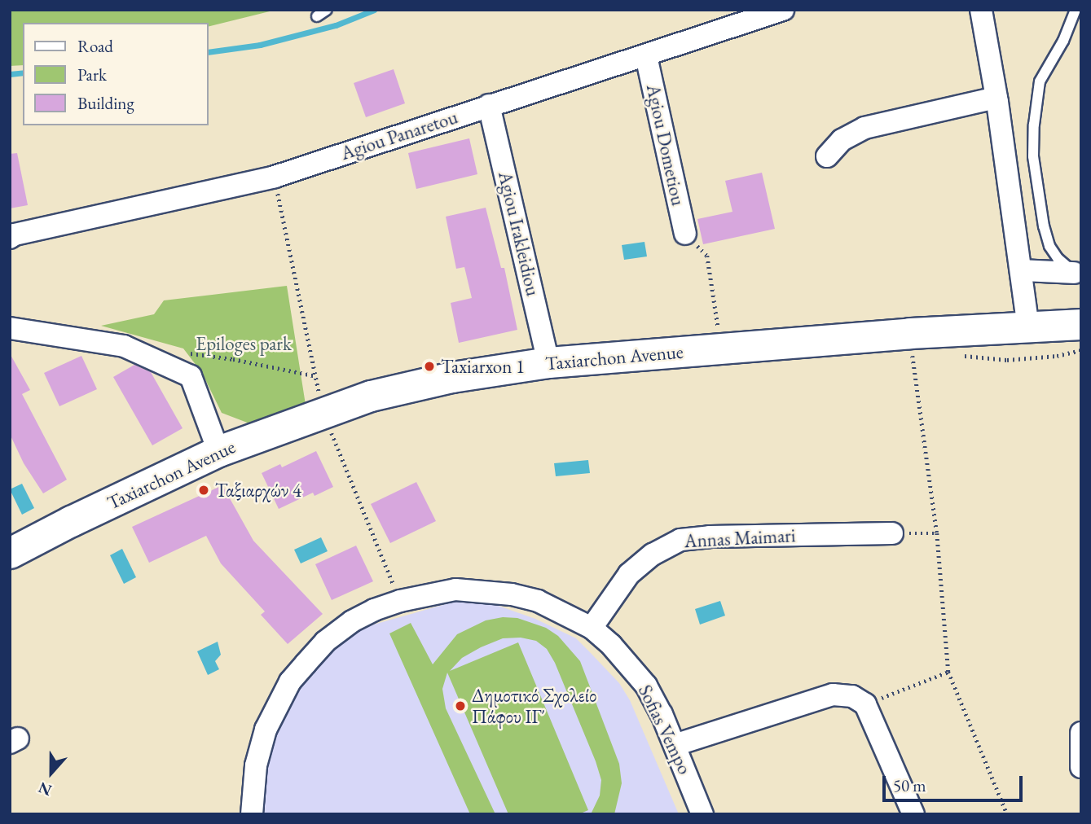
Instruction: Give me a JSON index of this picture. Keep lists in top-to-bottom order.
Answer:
{
  "streets": {
    "main road": ["Taxiarchon Avenue"],
    "street": [
      "Agiou Panaretou",
      "Agiou Dometiou",
      "Agiou Irakleidiou",
      "Annas Maimari",
      "Sofias Vempo"
    ]
  },
  "crossings": [
    ["Agiou Panaretou", "Agiou Dometiou"],
    ["Agiou Panaretou", "Agiou Irakleidiou"],
    ["Agiou Irakleidiou", "Taxiarchon Avenue"],
    ["Annas Maimari", "Sofias Vempo"]
  ],
  "parks": ["Epiloges park"],
  "places": ["Taxiarxon 1", "Ταξιαρχών 4", "Δημοτικό Σχολείο Πάφου ΙΓ΄"],
  "legend": ["Road", "Park", "Building"],
  "scale_bar": "50 m",
  "north": "bottom"
}
